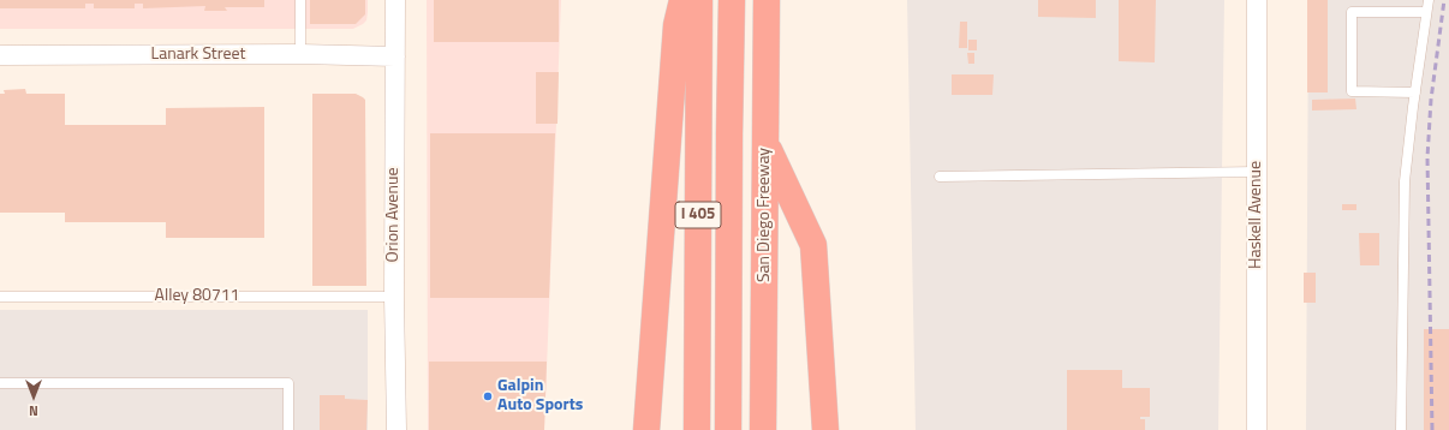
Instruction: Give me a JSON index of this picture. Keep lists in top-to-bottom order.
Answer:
{
  "streets": {
    "highway": ["I 405", "San Diego Freeway"],
    "street": ["Lanark Street", "Orion Avenue", "Haskell Avenue"],
    "lane": ["Alley 80711"]
  },
  "crossings": [
    ["Lanark Street", "Orion Avenue"],
    ["Orion Avenue", "Alley 80711"]
  ],
  "places": ["Galpin Auto Sports"],
  "north": "bottom"
}
